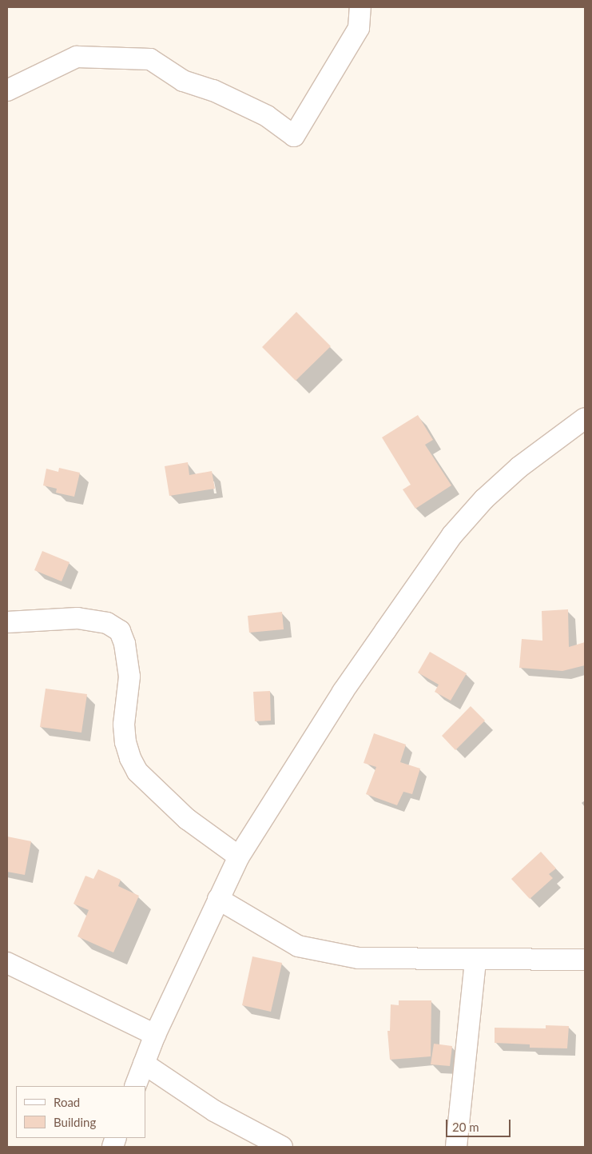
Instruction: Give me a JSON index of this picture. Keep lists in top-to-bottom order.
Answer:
{
  "legend": ["Road", "Building"],
  "scale_bar": "20 m"
}
